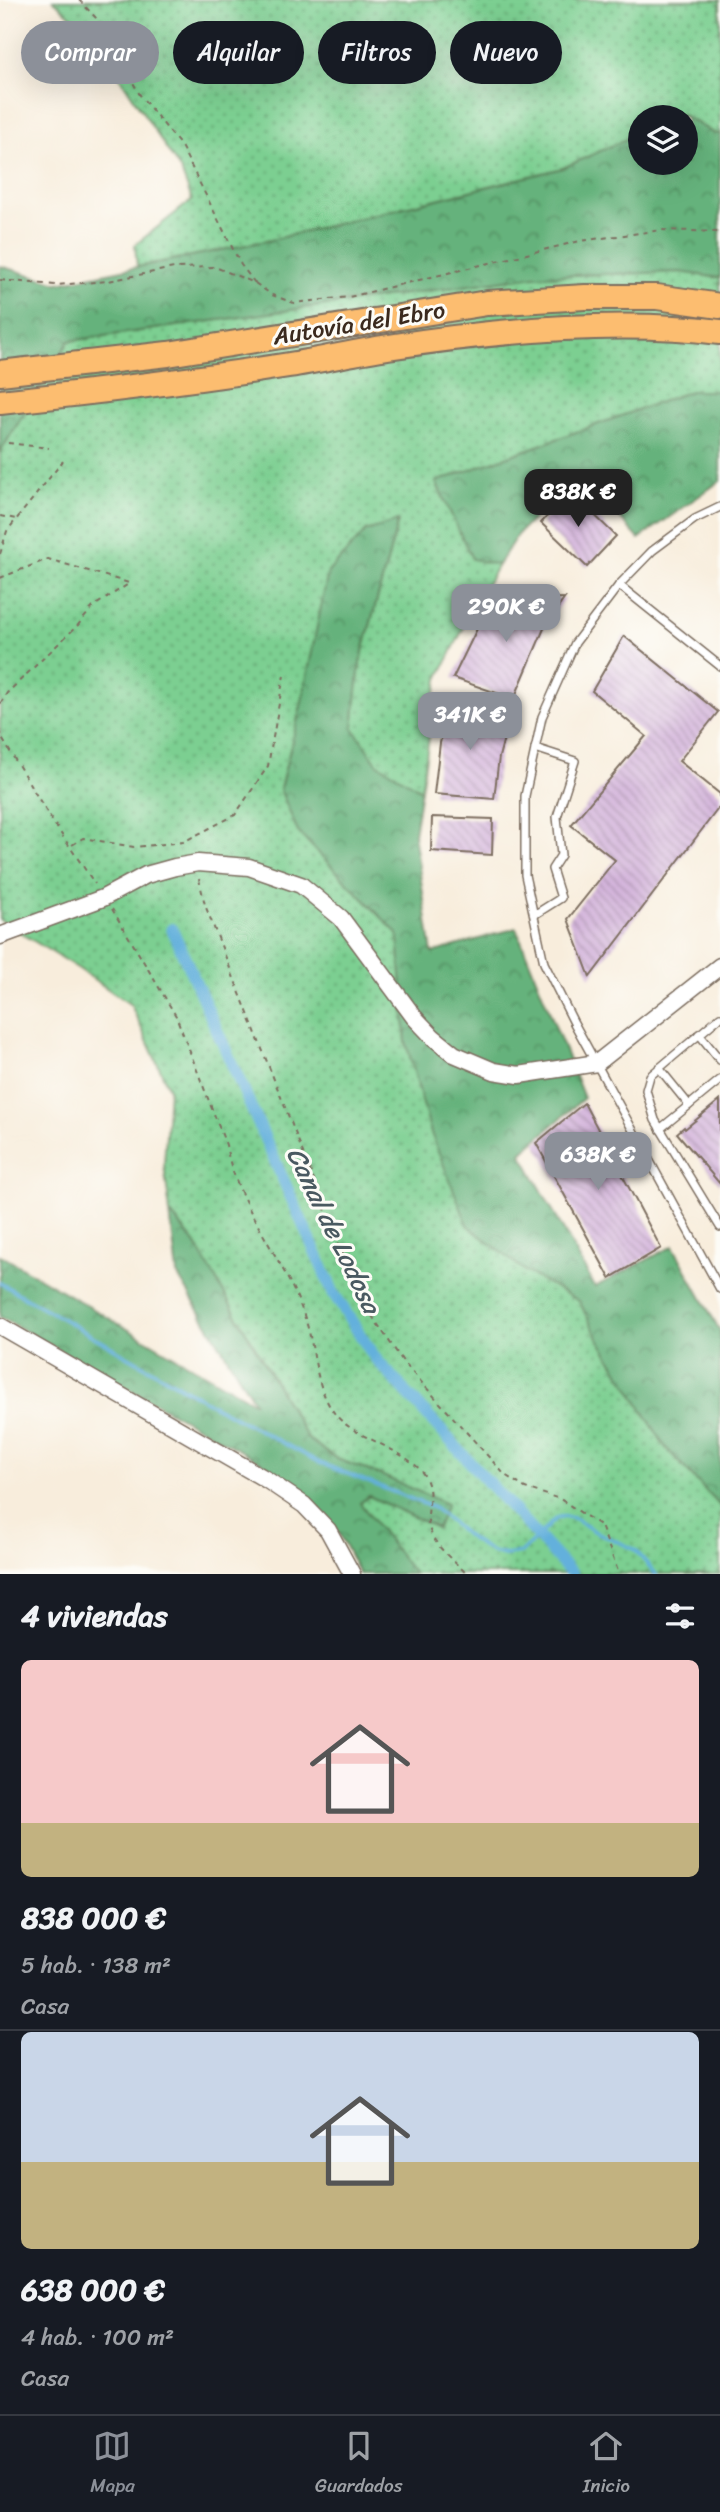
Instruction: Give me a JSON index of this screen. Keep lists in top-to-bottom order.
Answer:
{
  "streets": {
    "highway": ["Autovía del Ebro"]
  },
  "water": ["Canal de Lodosa"],
  "page": {
    "chip": [
      "Comprar",
      "Alquilar",
      "Filtros",
      "Nuevo"
    ],
    "price": [
      "838K €",
      "290K €",
      "341K €",
      "638K €"
    ],
    "heading": "4 viviendas",
    "list": [
      {
        "name": "838 000 €",
        "note": "5 hab. · 138 m² · Casa"
      },
      {
        "name": "638 000 €",
        "note": "4 hab. · 100 m² · Casa"
      }
    ],
    "tabs": ["Mapa", "Guardados", "Inicio"]
  }
}
